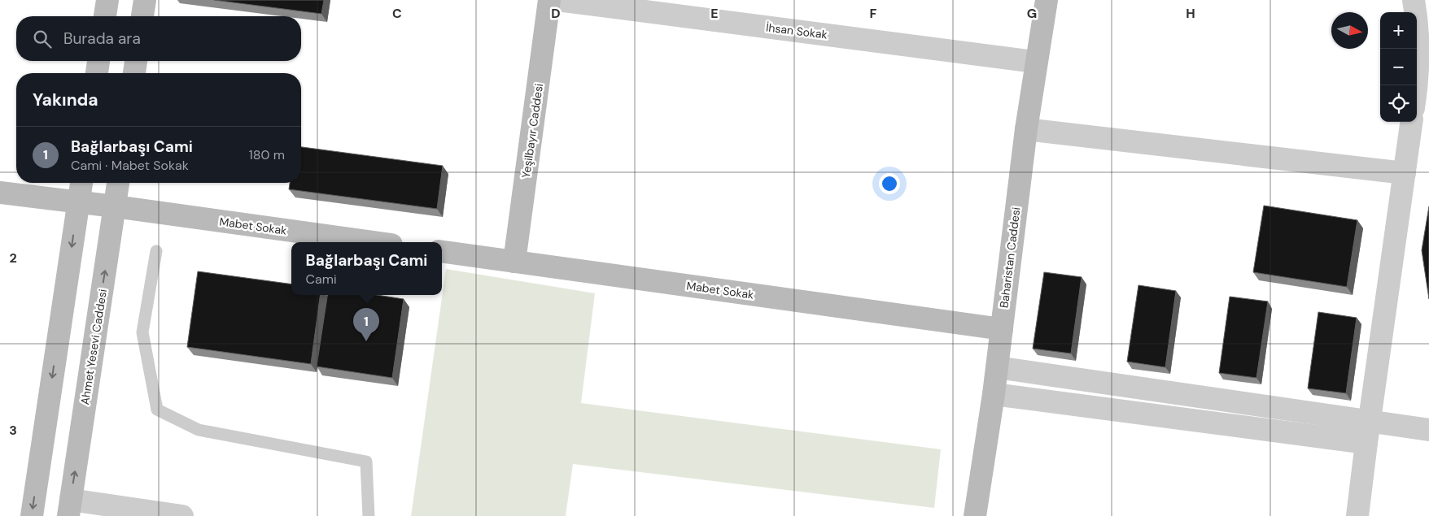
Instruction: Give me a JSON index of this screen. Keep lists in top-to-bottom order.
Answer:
{
  "streets": {
    "street": [
      "İhsan Sokak",
      "Yeşilbayır Caddesi",
      "Mabet Sokak",
      "Baharistan Caddesi",
      "Ahmet Yesevi Caddesi"
    ]
  },
  "crossings": [
    ["İhsan Sokak", "Baharistan Caddesi"],
    ["Yeşilbayır Caddesi", "Mabet Sokak"],
    ["Mabet Sokak", "Baharistan Caddesi"],
    ["Mabet Sokak", "Ahmet Yesevi Caddesi"]
  ],
  "north": "right",
  "page": {
    "map_buttons": ["+", "−"],
    "search": "Burada ara",
    "heading": "Yakında",
    "list": [
      {
        "mark": "1",
        "name": "Bağlarbaşı Cami",
        "note": "Cami · Mabet Sokak",
        "value": "180 m"
      }
    ],
    "popup": ["Bağlarbaşı Cami", "Cami"],
    "pins": "1"
  },
  "grid": {
    "columns": [
      "C",
      "D",
      "E",
      "F",
      "G",
      "H"
    ],
    "rows": ["2", "3"]
  }
}
